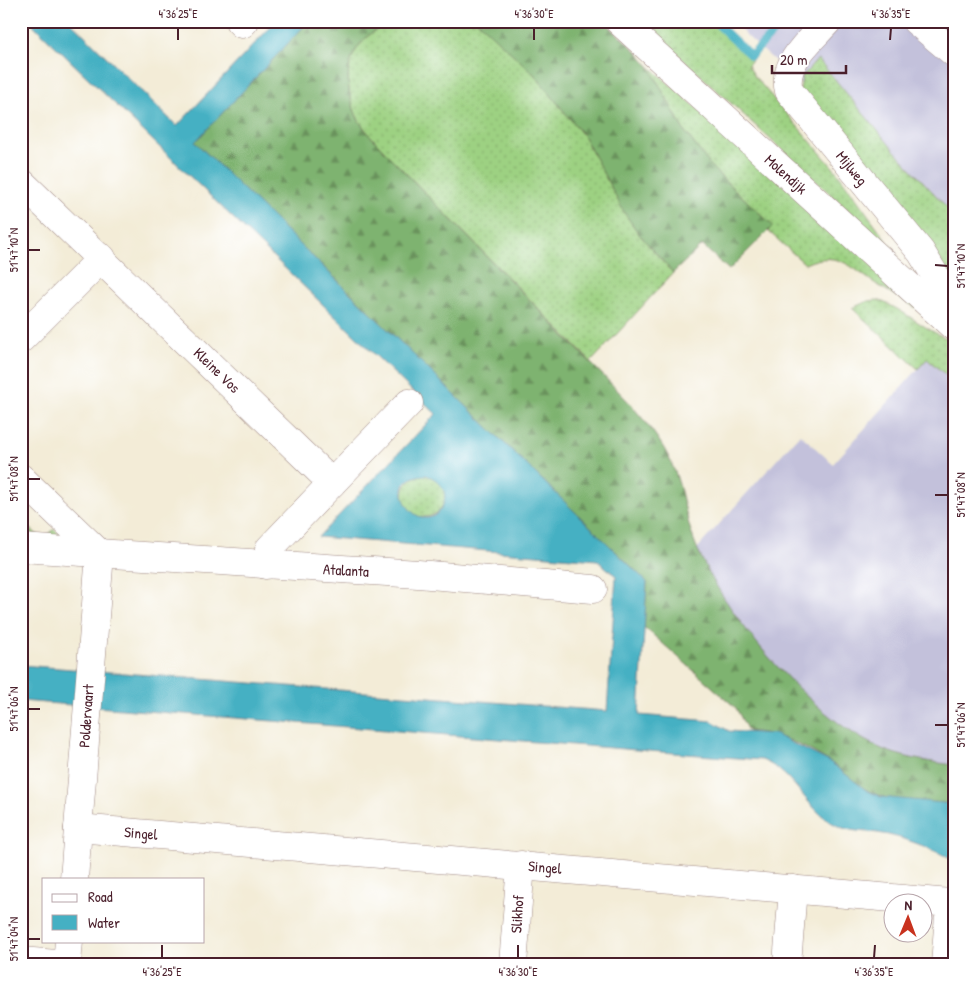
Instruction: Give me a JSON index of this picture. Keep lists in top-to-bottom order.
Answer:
{
  "streets": {
    "street": [
      "Mijlweg",
      "Molendijk",
      "Kleine Vos",
      "Atalanta",
      "Poldervaart",
      "Singel",
      "Slikhof"
    ]
  },
  "crossings": [
    ["Atalanta", "Poldervaart"],
    ["Poldervaart", "Singel"],
    ["Singel", "Slikhof"]
  ],
  "legend": ["Road", "Water"],
  "scale_bar": "20 m",
  "north": "top",
  "coordinates": [
    "4°36'25\"E",
    "4°36'30\"E",
    "4°36'35\"E",
    "51°47'10\"N",
    "51°47'08\"N",
    "51°47'06\"N",
    "51°47'04\"N"
  ]
}
